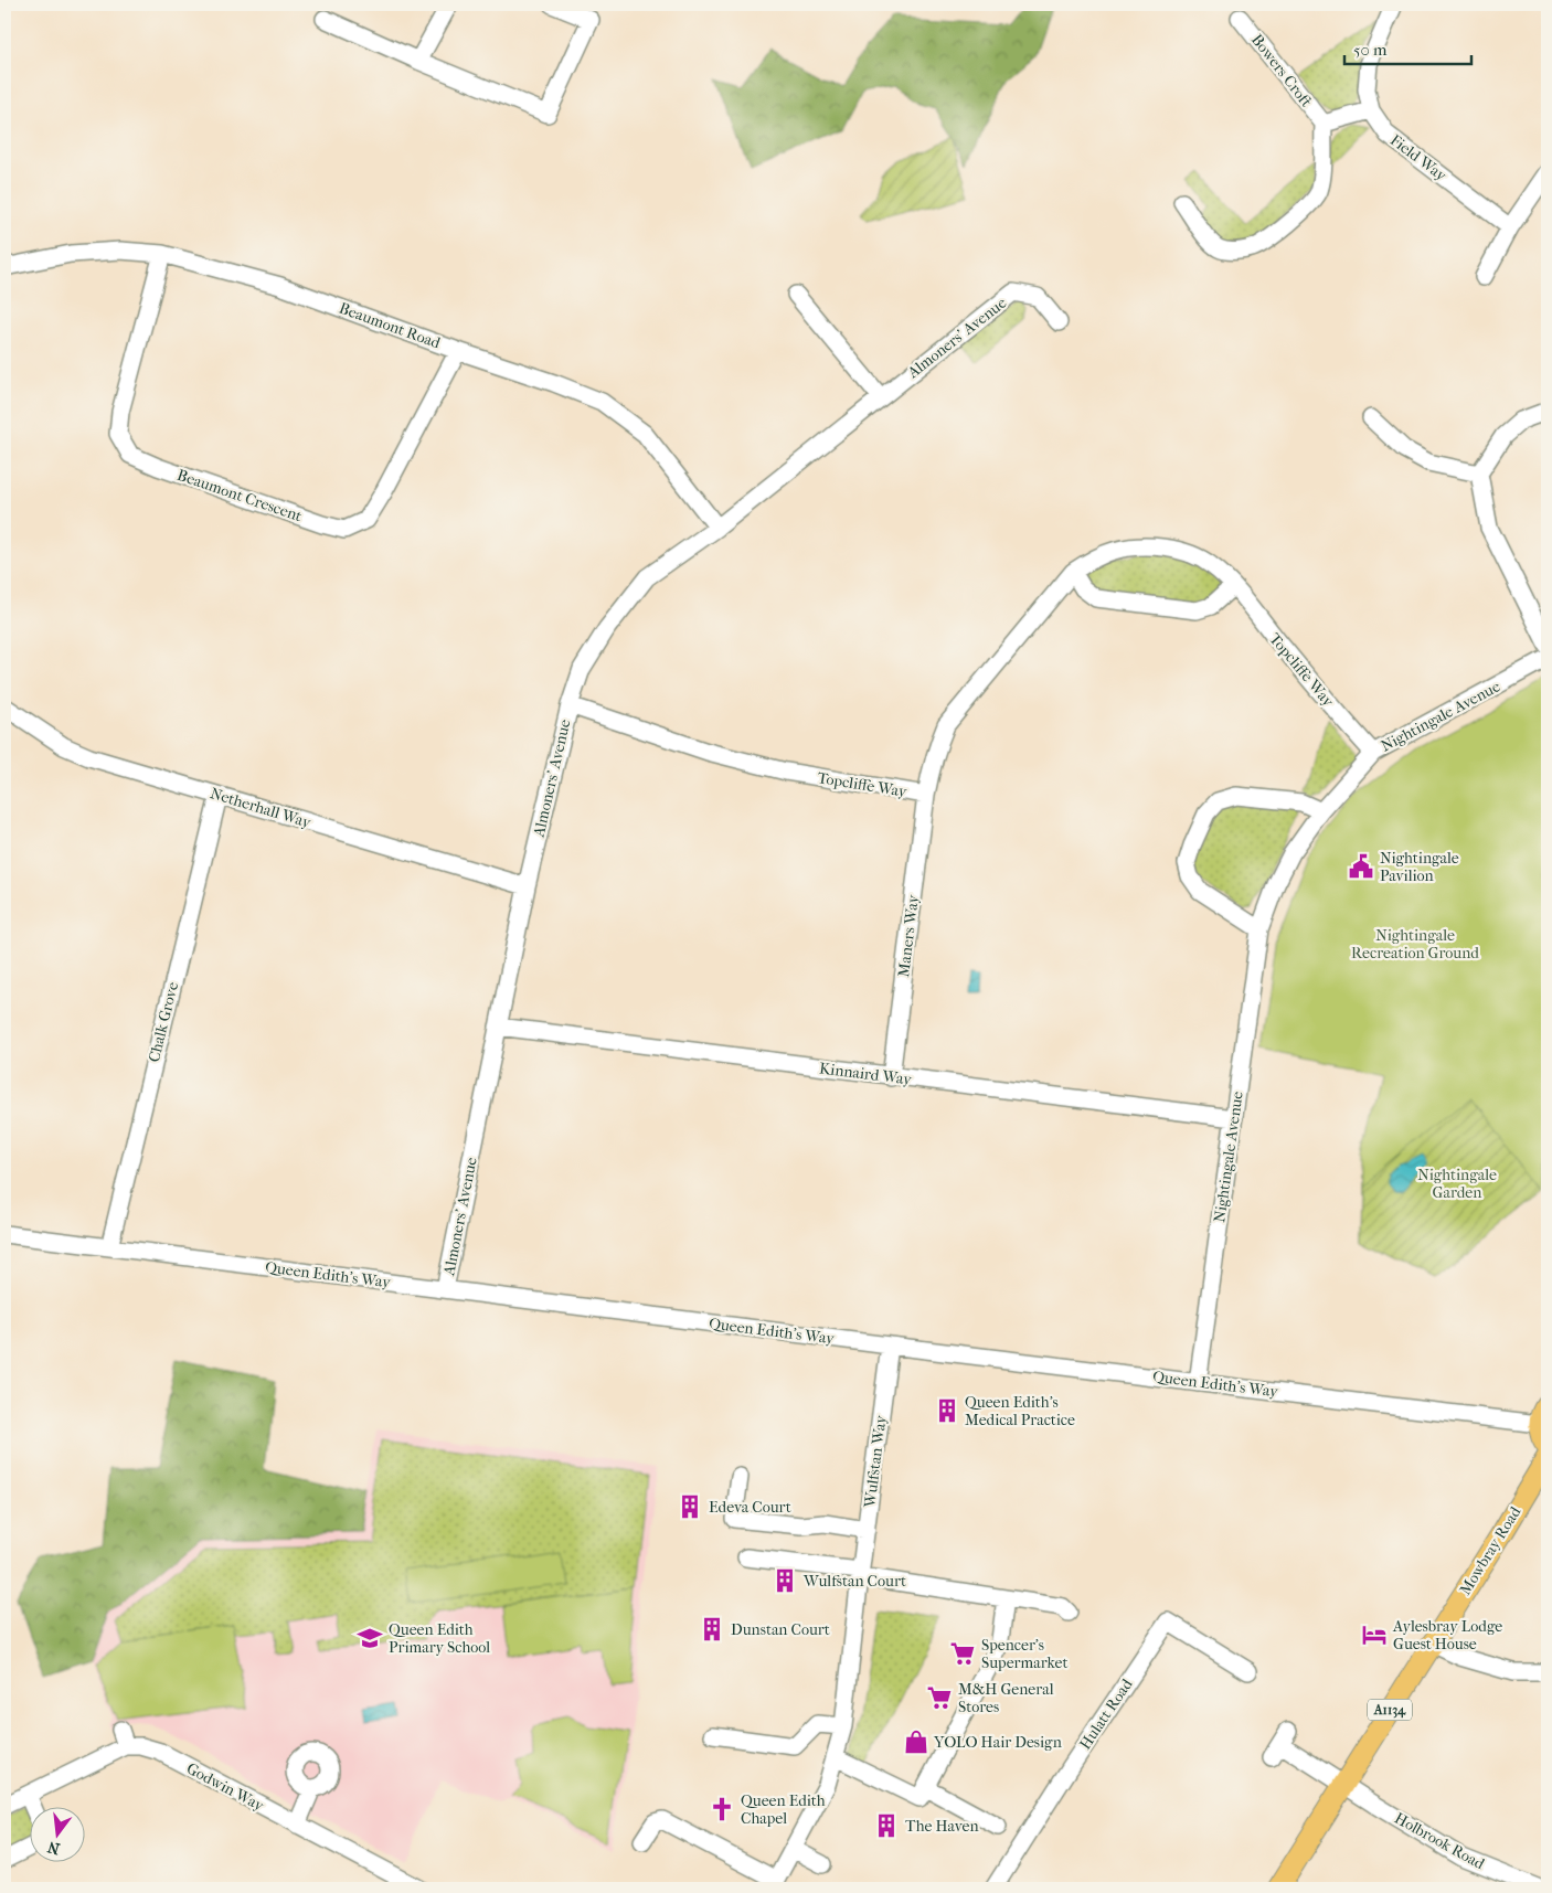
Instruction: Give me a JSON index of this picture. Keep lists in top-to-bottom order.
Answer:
{
  "streets": {
    "main road": ["Mowbray Road", "A1134"],
    "street": [
      "Bowers Croft",
      "Field Way",
      "Beaumont Road",
      "Almoners' Avenue",
      "Beaumont Crescent",
      "Topcliffe Way",
      "Nightingale Avenue",
      "Netherhall Way",
      "Maners Way",
      "Chalk Grove",
      "Kinnaird Way",
      "Queen Edith's Way",
      "Wulfstan Way",
      "Hulatt Road",
      "Godwin Way",
      "Holbrook Road"
    ]
  },
  "crossings": [
    ["Beaumont Road", "Almoners' Avenue"],
    ["Beaumont Road", "Beaumont Crescent"],
    ["Almoners' Avenue", "Topcliffe Way"],
    ["Almoners' Avenue", "Netherhall Way"],
    ["Almoners' Avenue", "Kinnaird Way"],
    ["Almoners' Avenue", "Queen Edith's Way"],
    ["Topcliffe Way", "Nightingale Avenue"],
    ["Topcliffe Way", "Maners Way"],
    ["Nightingale Avenue", "Kinnaird Way"],
    ["Nightingale Avenue", "Queen Edith's Way"],
    ["Netherhall Way", "Chalk Grove"],
    ["Maners Way", "Kinnaird Way"],
    ["Chalk Grove", "Queen Edith's Way"],
    ["Queen Edith's Way", "Wulfstan Way"],
    ["Mowbray Road", "Holbrook Road"]
  ],
  "parks": ["Nightingale Recreation Ground", "Nightingale Garden"],
  "places": {
    "public building": ["Nightingale Pavilion"],
    "building": [
      "Queen Edith's Medical Practice",
      "Edeva Court",
      "Wulfstan Court",
      "Dunstan Court",
      "The Haven"
    ],
    "hotel": ["Aylesbray Lodge Guest House"],
    "school or university": ["Queen Edith Primary School"],
    "supermarket": ["Spencer's Supermarket", "M&H General Stores"],
    "shop": ["YOLO Hair Design"],
    "church": ["Queen Edith Chapel"]
  },
  "scale_bar": "50 m",
  "north": "bottom"
}
